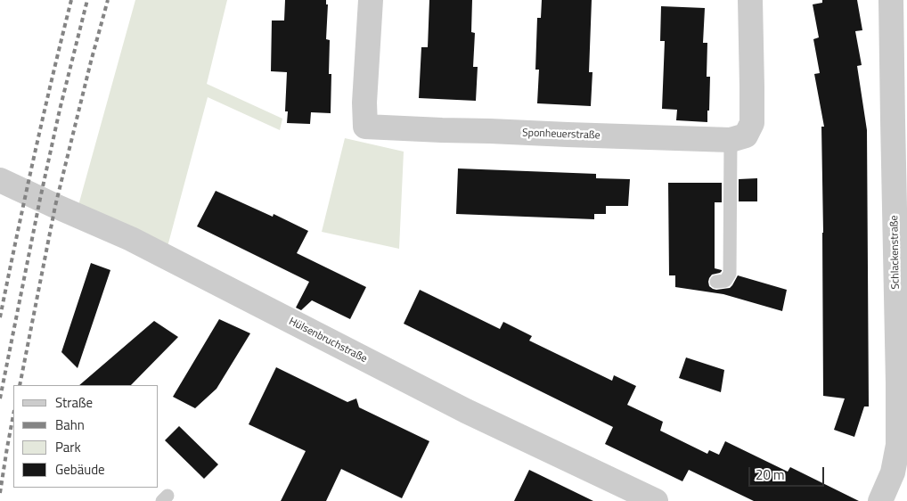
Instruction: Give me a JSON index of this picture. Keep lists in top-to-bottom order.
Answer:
{
  "streets": {
    "street": ["Sponheuerstraße", "Schlackenstraße", "Hülsenbruchstraße"]
  },
  "legend": [
    "Straße",
    "Bahn",
    "Park",
    "Gebäude"
  ],
  "scale_bar": "20 m"
}
